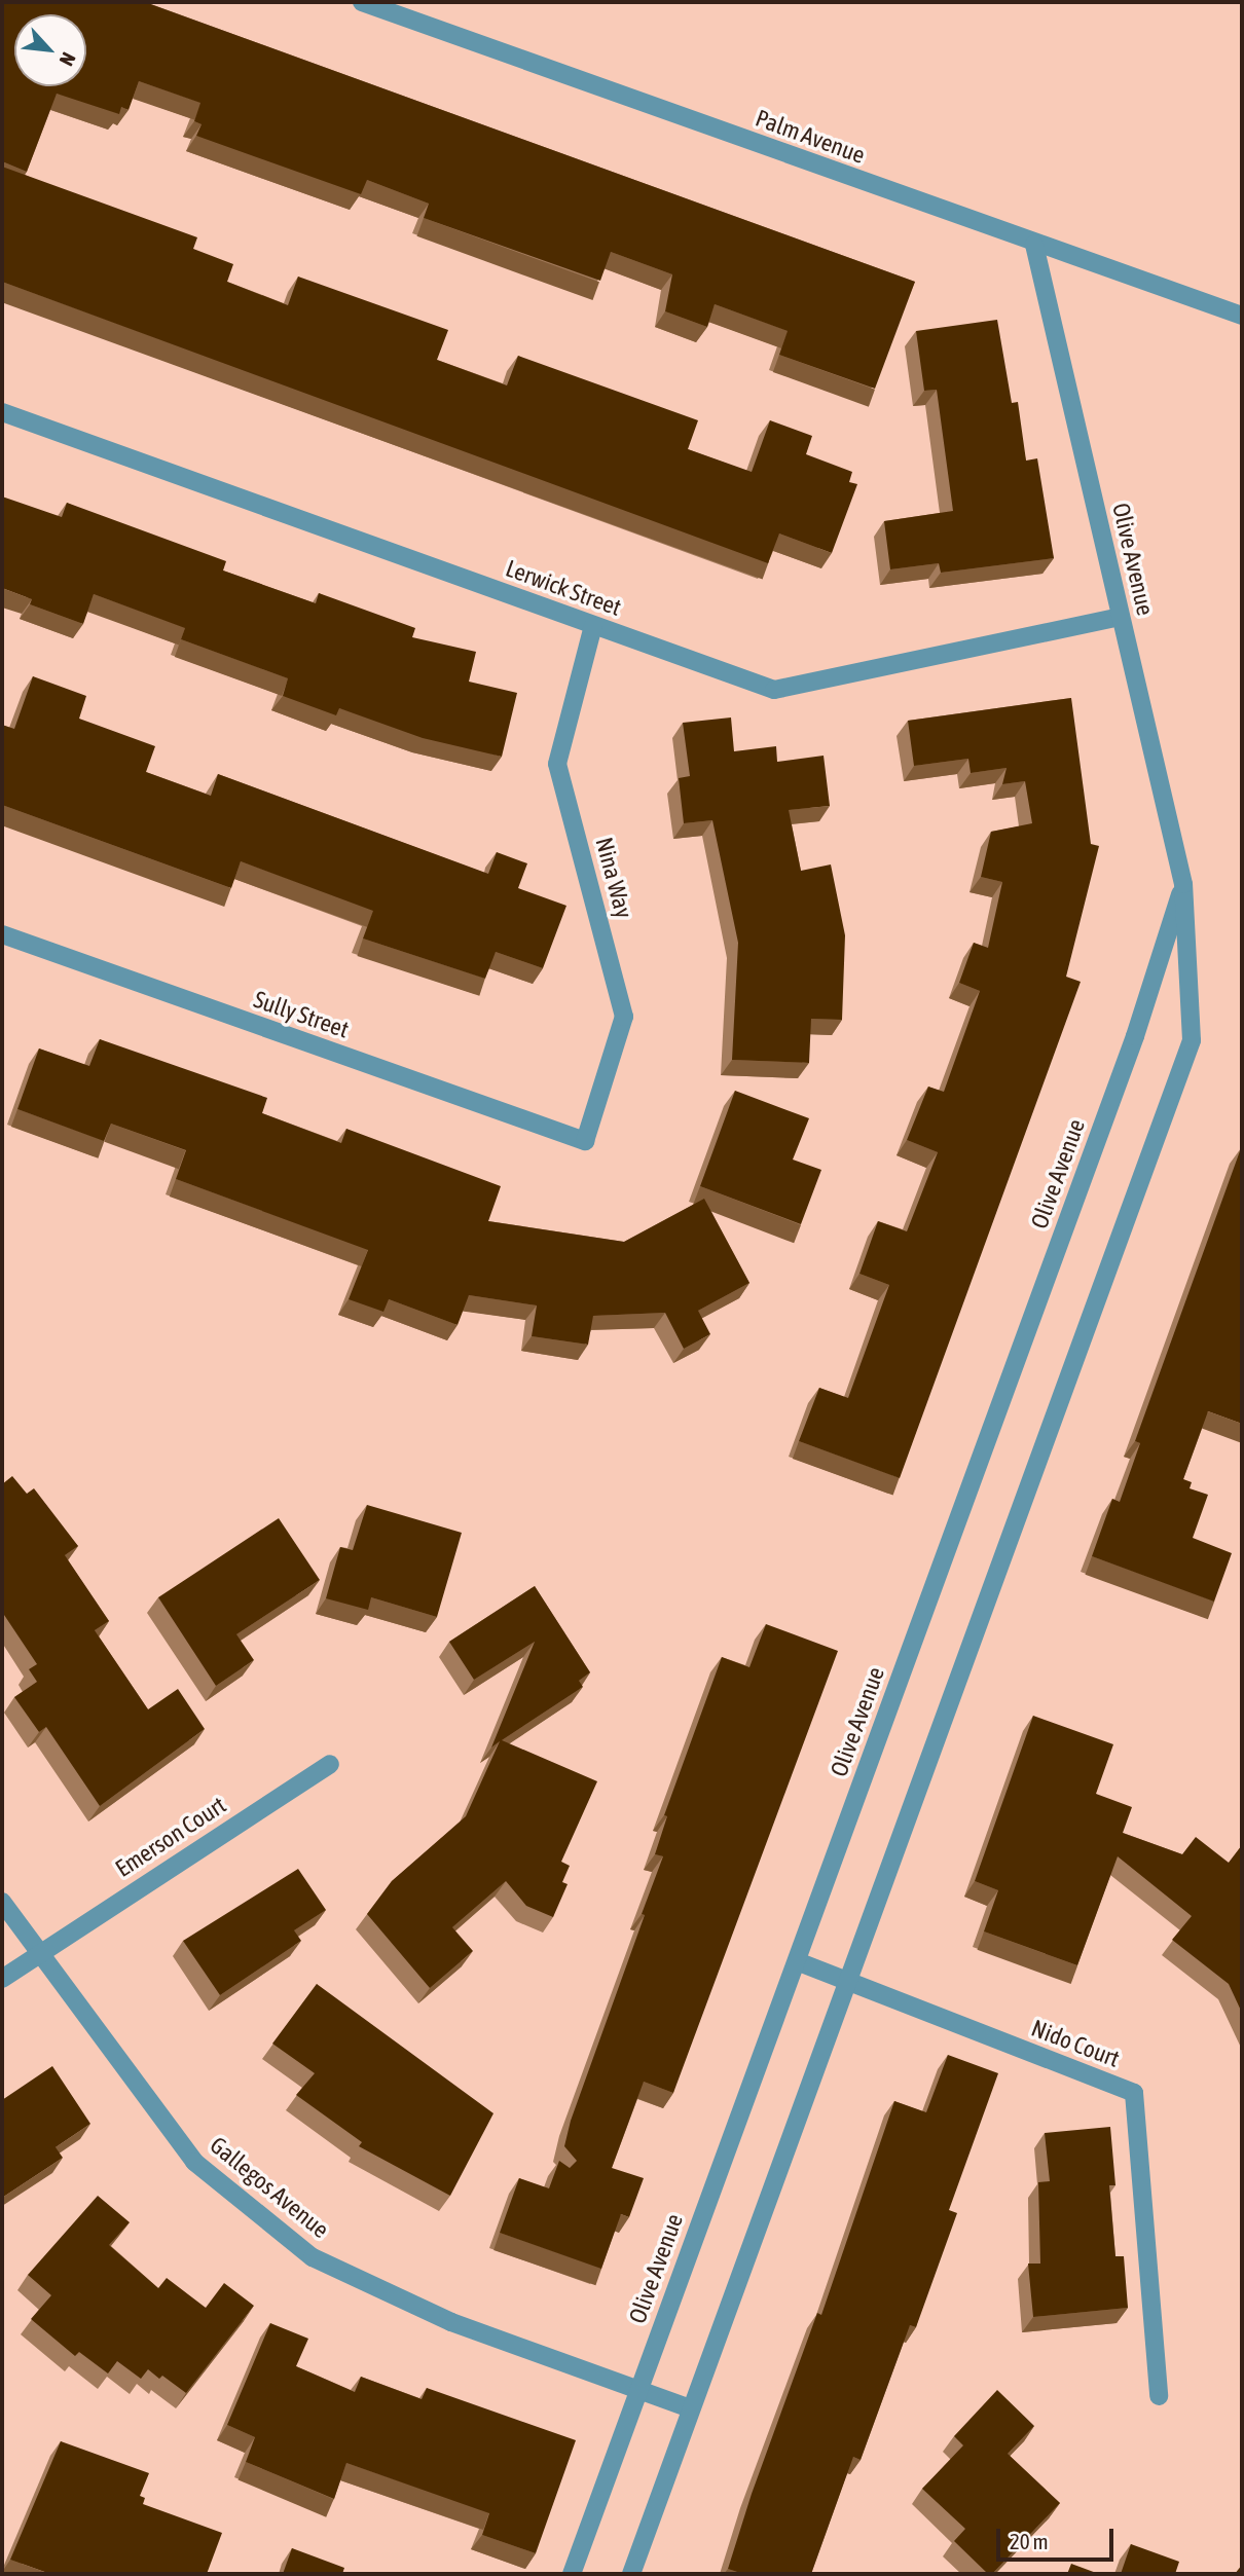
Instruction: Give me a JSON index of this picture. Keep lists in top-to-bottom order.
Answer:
{
  "streets": {
    "street": [
      "Palm Avenue",
      "Olive Avenue",
      "Lerwick Street",
      "Nina Way",
      "Sully Street",
      "Emerson Court",
      "Nido Court",
      "Gallegos Avenue"
    ]
  },
  "crossings": [
    ["Palm Avenue", "Olive Avenue"],
    ["Olive Avenue", "Lerwick Street"],
    ["Olive Avenue", "Nido Court"],
    ["Olive Avenue", "Gallegos Avenue"],
    ["Lerwick Street", "Nina Way"],
    ["Nina Way", "Sully Street"],
    ["Emerson Court", "Gallegos Avenue"]
  ],
  "scale_bar": "20 m",
  "north": "bottom right"
}
